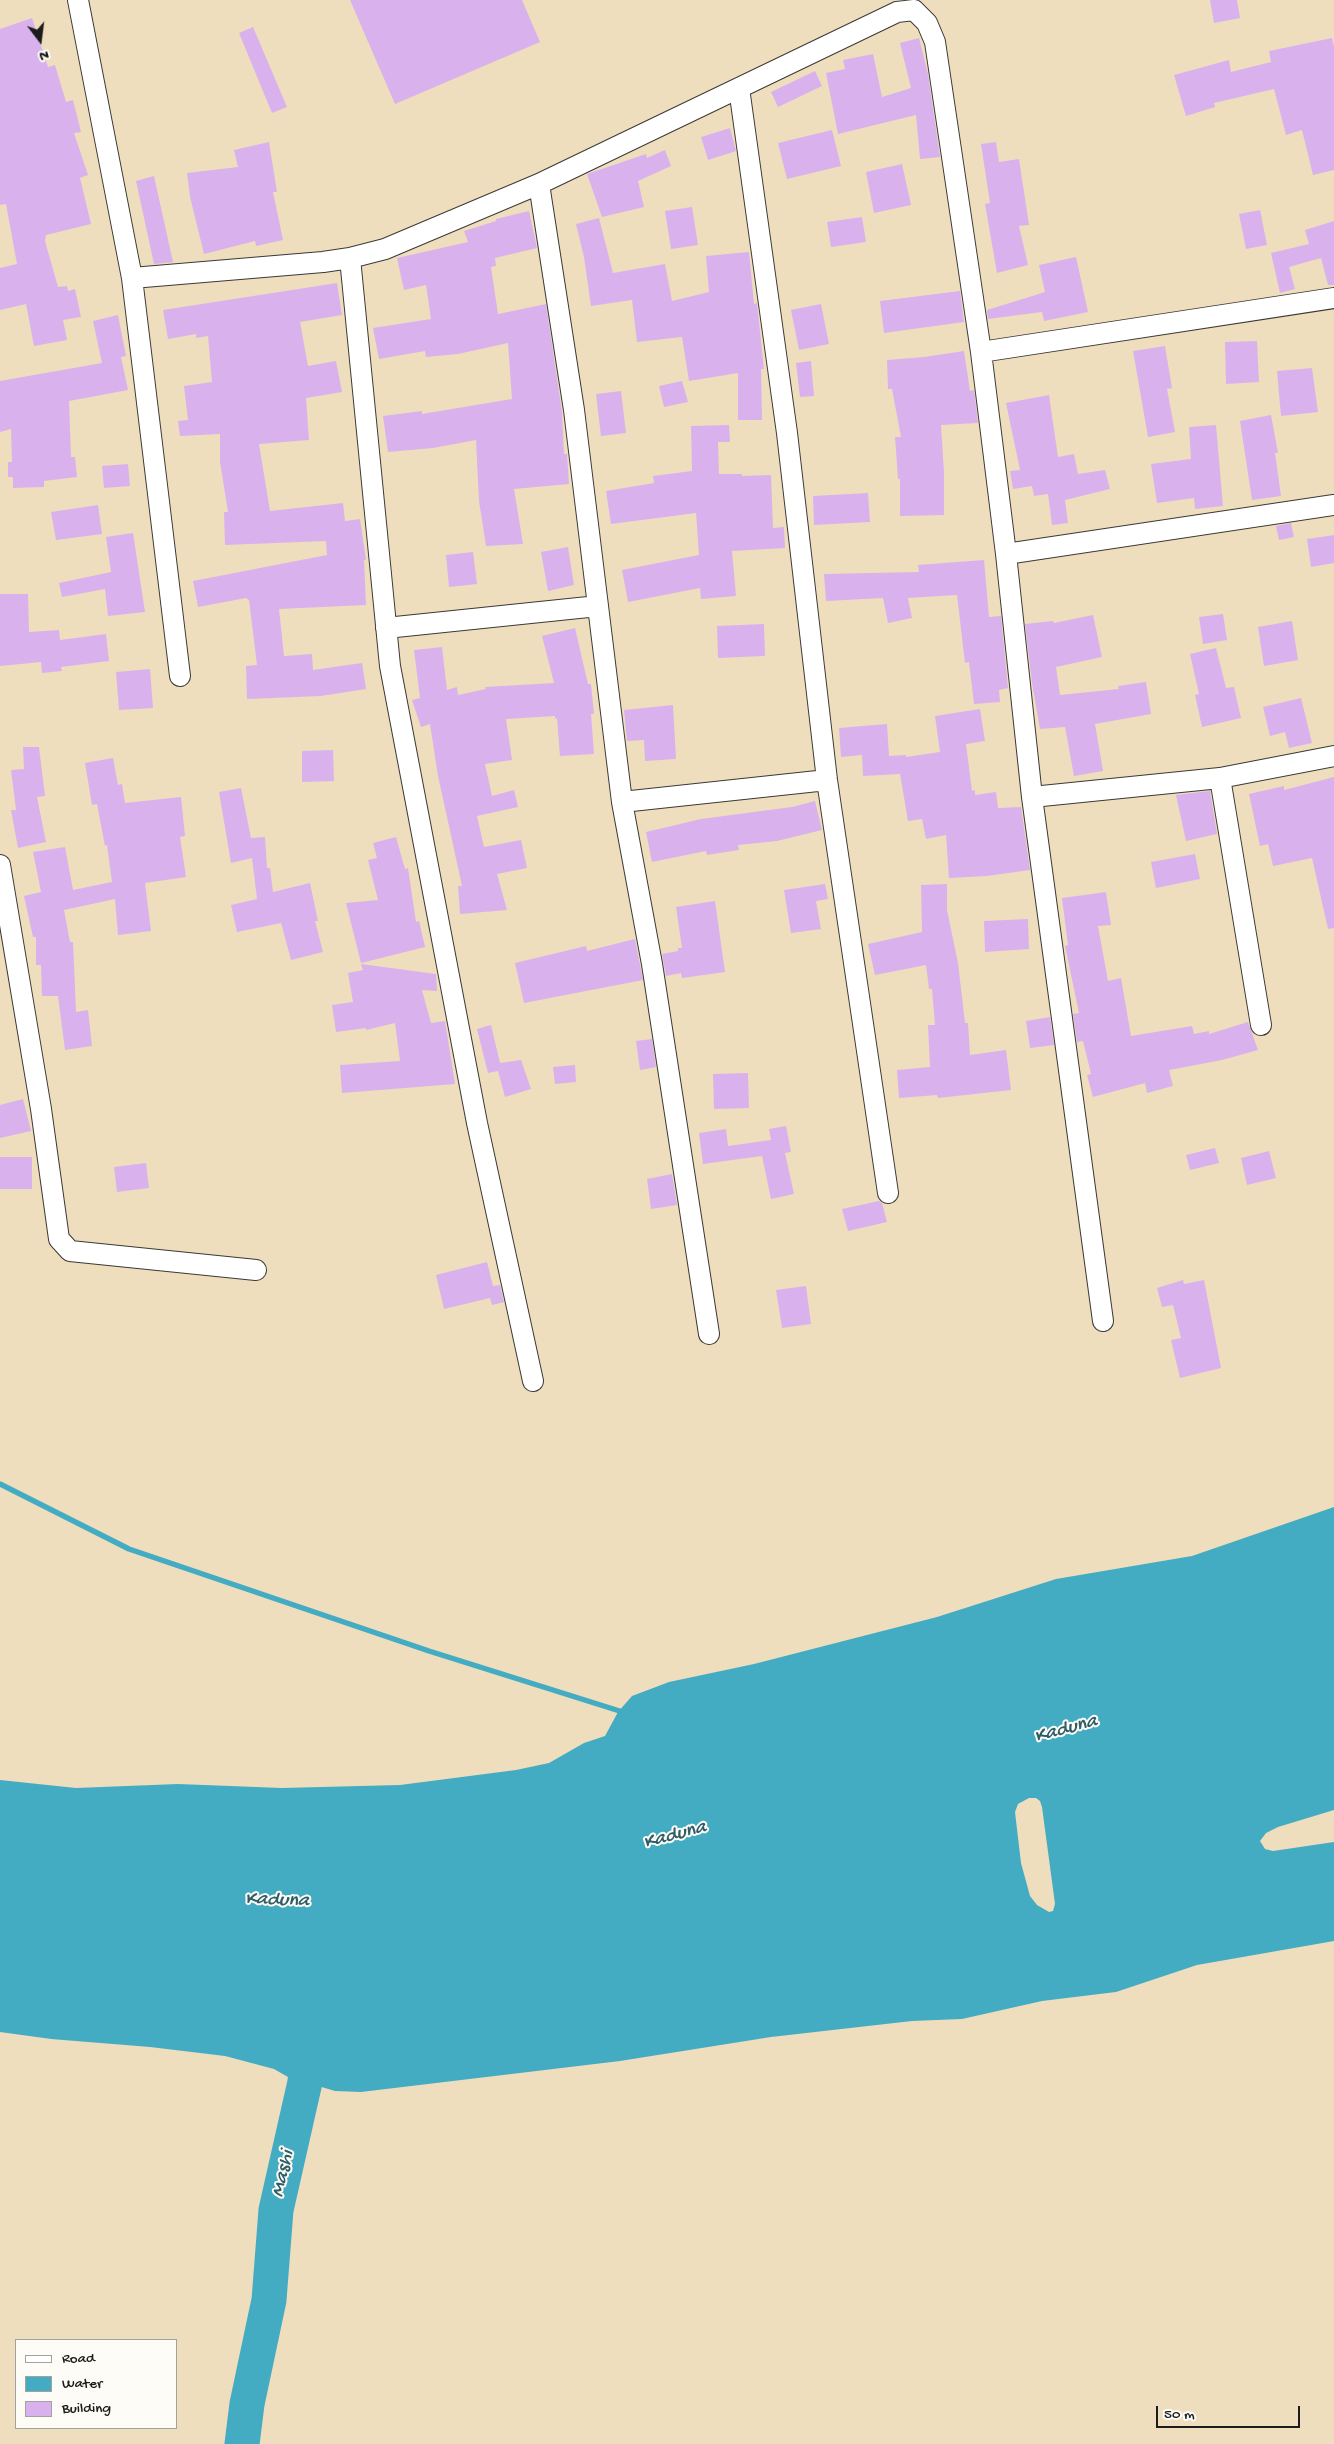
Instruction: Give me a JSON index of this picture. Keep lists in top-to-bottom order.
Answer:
{
  "water": ["Kaduna", "Mashi"],
  "legend": ["Road", "Water", "Building"],
  "scale_bar": "50 m",
  "north": "bottom"
}
